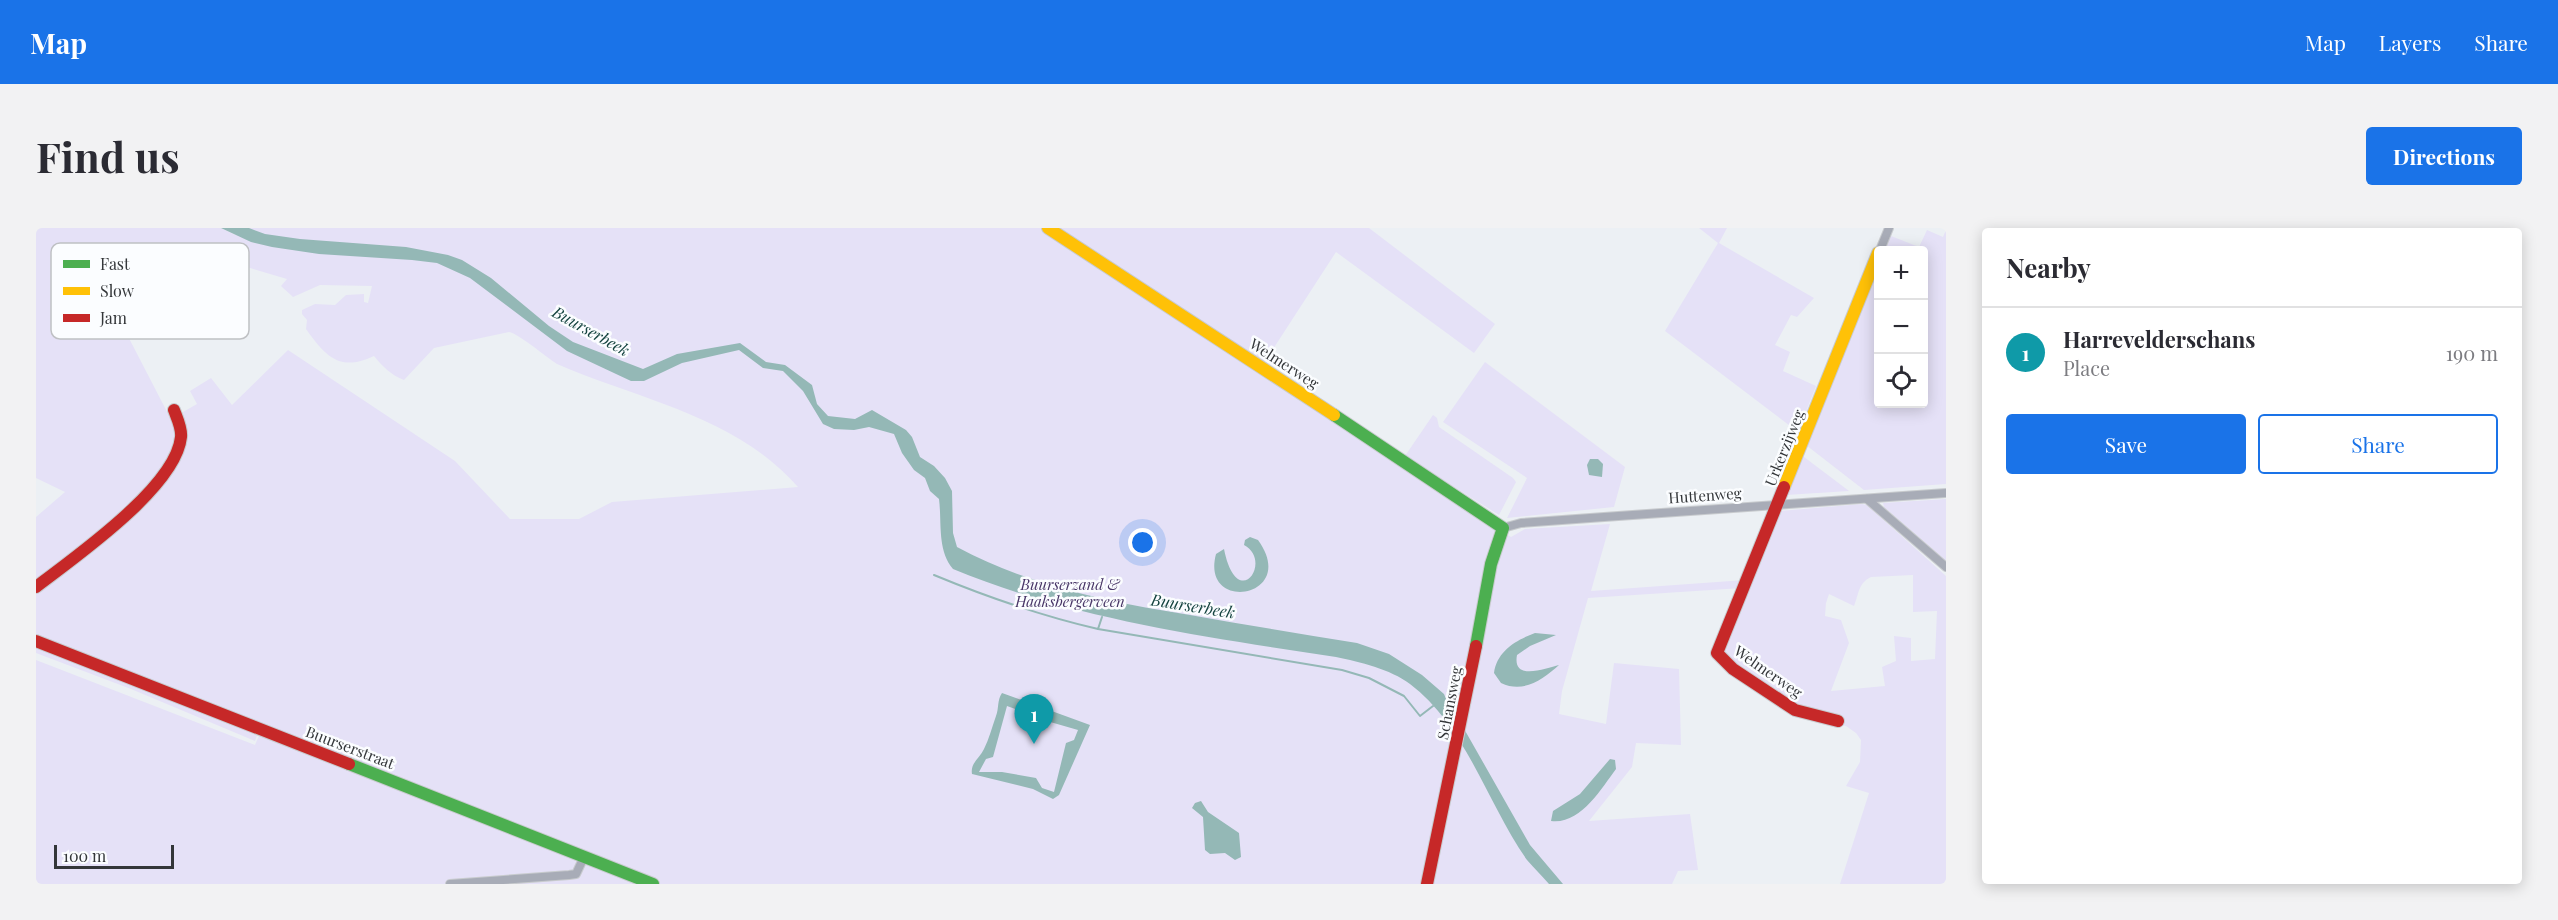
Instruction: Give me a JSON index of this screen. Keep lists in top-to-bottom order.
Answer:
{
  "streets": {
    "street": [
      "Welmerweg",
      "Urkerzijweg",
      "Huttenweg",
      "Schansweg",
      "Buurserstraat"
    ]
  },
  "crossings": [
    ["Welmerweg", "Urkerzijweg"],
    ["Welmerweg", "Huttenweg"],
    ["Welmerweg", "Schansweg"],
    ["Urkerzijweg", "Huttenweg"],
    ["Huttenweg", "Schansweg"]
  ],
  "water": ["Buurserbeek"],
  "parks": ["Buurserzand & Haaksbergerveen"],
  "legend": ["Fast", "Slow", "Jam"],
  "scale_bar": "100 m",
  "page": {
    "header": "Map",
    "nav": ["Map", "Layers", "Share"],
    "buttons": [
      "Directions",
      ["Save", "Share"]
    ],
    "title": "Find us",
    "heading": "Nearby",
    "map_buttons": ["+", "−"],
    "list": [
      {
        "mark": "1",
        "name": "Harrevelderschans",
        "note": "Place",
        "value": "190 m"
      }
    ],
    "pins": "1",
    "scale": "100 m"
  }
}
